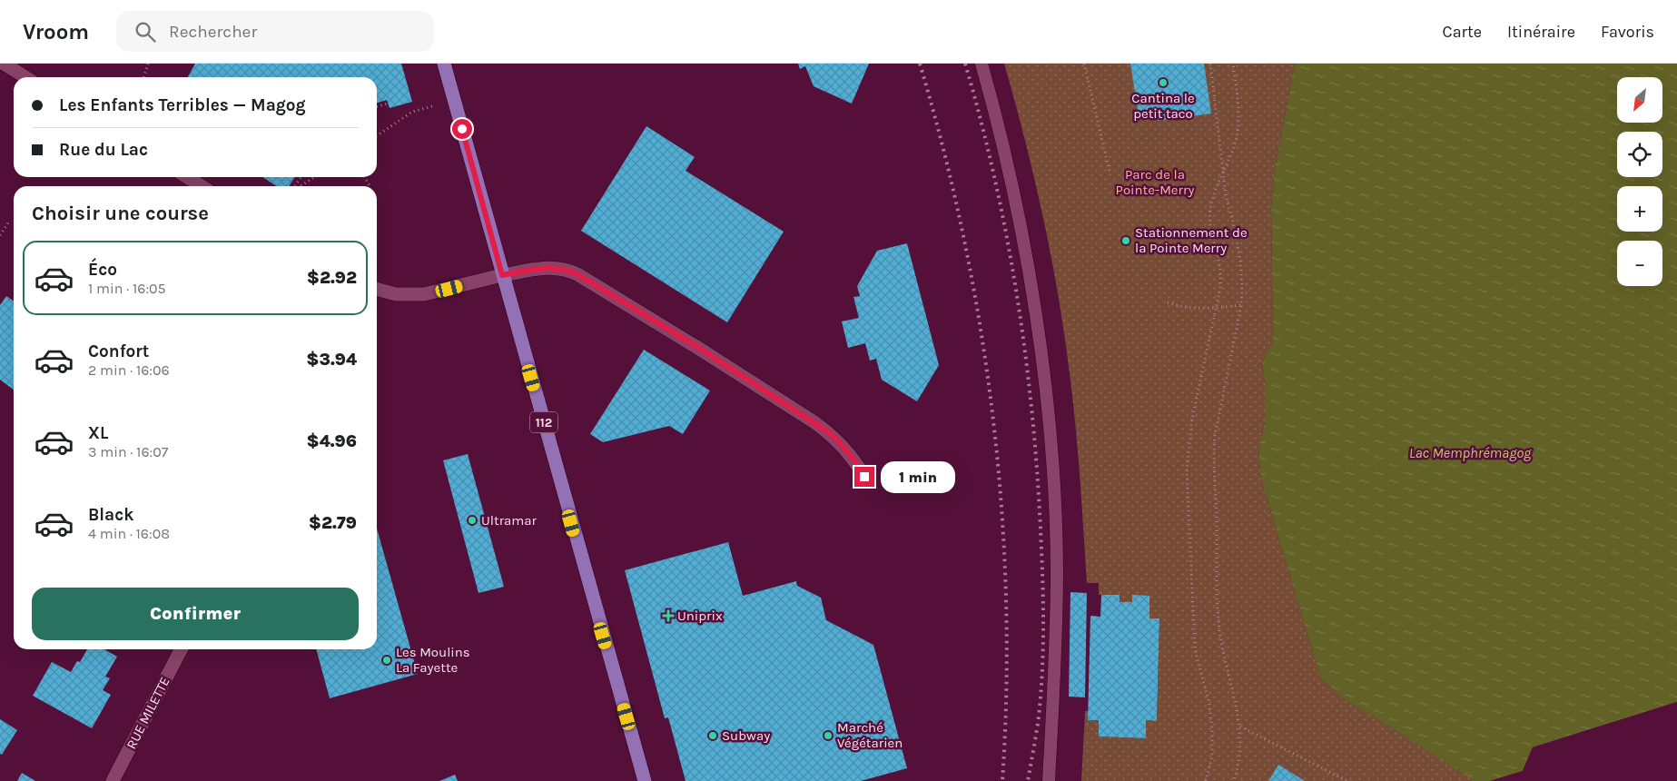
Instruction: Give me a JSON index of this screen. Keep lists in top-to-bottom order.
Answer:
{
  "streets": {
    "main road": ["112"],
    "street": ["RUE MILETTE"]
  },
  "water": ["Lac Memphrémagog"],
  "parks": ["Parc de la Pointe-Merry"],
  "places": {
    "other": [
      "Cantina le petit taco",
      "Stationnement de la Pointe Merry",
      "Ultramar",
      "Les Moulins La Fayette",
      "Subway",
      "Marché Végétarien"
    ],
    "health": ["Uniprix"]
  },
  "north": "bottom left",
  "page": {
    "header": "Vroom",
    "search": "Rechercher",
    "nav": ["Carte", "Itinéraire", "Favoris"],
    "map_buttons": ["+", "−"],
    "banner": ["Les Enfants Terribles — Magog", "Rue du Lac"],
    "heading": "Choisir une course",
    "list": [
      {
        "name": "Éco",
        "note": "1 min · 16:05",
        "value": "$2.92"
      },
      {
        "name": "Confort",
        "note": "2 min · 16:06",
        "value": "$3.94"
      },
      {
        "name": "XL",
        "note": "3 min · 16:07",
        "value": "$4.96"
      },
      {
        "name": "Black",
        "note": "4 min · 16:08",
        "value": "$2.79"
      }
    ],
    "bubble": "1 min",
    "buttons": "Confirmer"
  }
}
